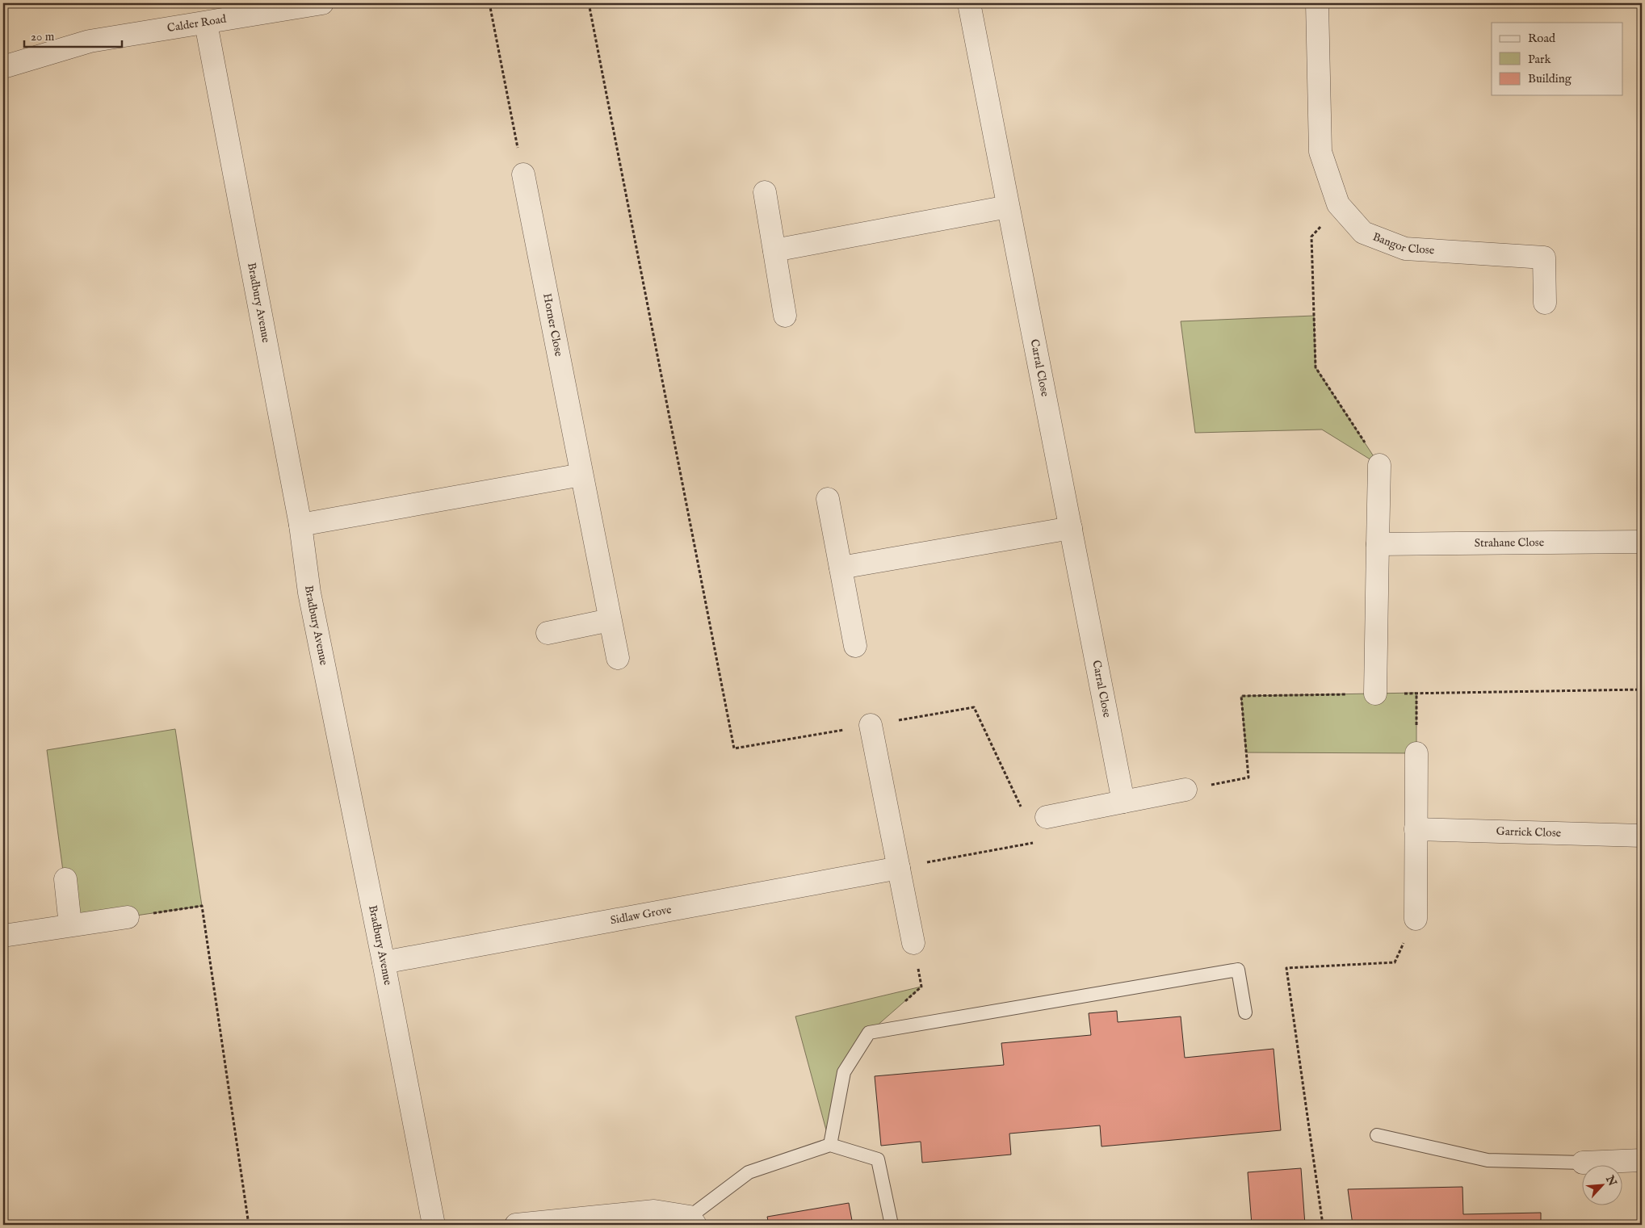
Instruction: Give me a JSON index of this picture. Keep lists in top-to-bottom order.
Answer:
{
  "streets": {
    "street": [
      "Calder Road",
      "Bangor Close",
      "Bradbury Avenue",
      "Horner Close",
      "Carral Close",
      "Strahane Close",
      "Garrick Close",
      "Sidlaw Grove"
    ]
  },
  "crossings": [
    ["Calder Road", "Bradbury Avenue"],
    ["Bradbury Avenue", "Sidlaw Grove"]
  ],
  "legend": ["Road", "Park", "Building"],
  "scale_bar": "20 m",
  "north": "top right"
}
